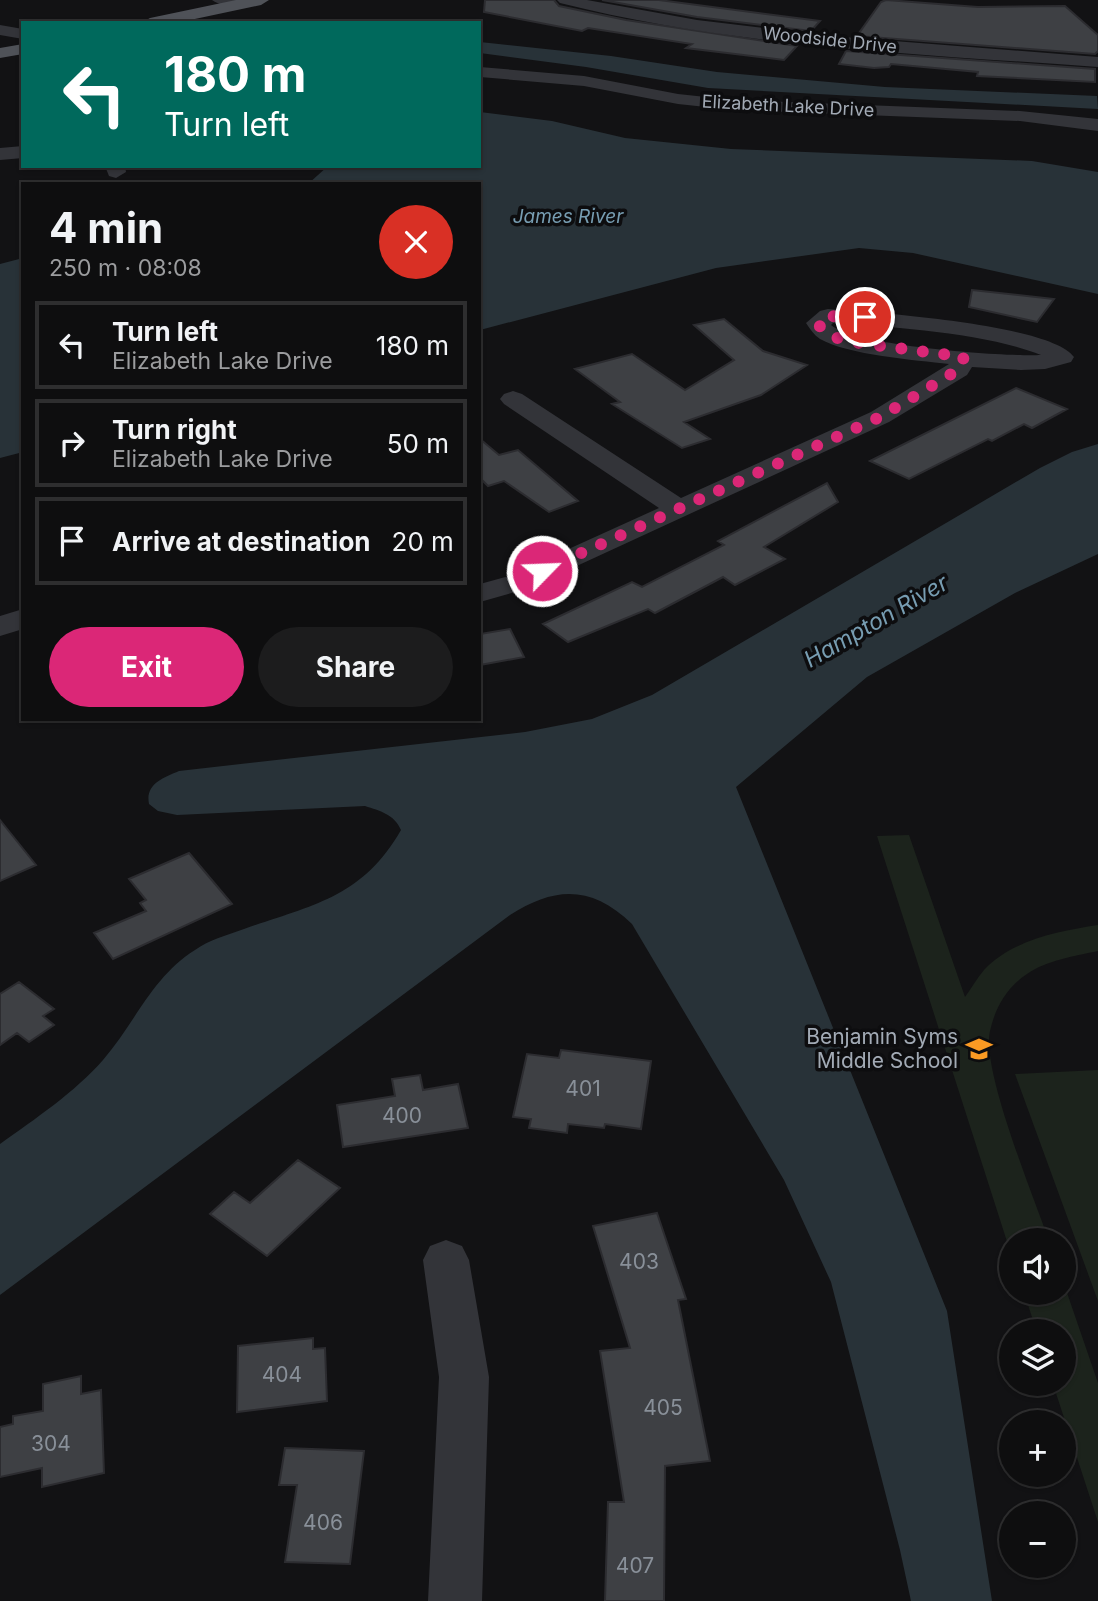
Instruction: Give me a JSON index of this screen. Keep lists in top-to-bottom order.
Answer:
{
  "streets": {
    "street": ["Woodside Drive", "Elizabeth Lake Drive"]
  },
  "water": ["James River", "Hampton River"],
  "places": {
    "school or university": ["Benjamin Syms Middle School"]
  },
  "house_numbers": [
    "401",
    "400",
    "403",
    "404",
    "405",
    "304",
    "406",
    "407"
  ],
  "page": {
    "turn": ["180 m", "Turn left"],
    "heading": ["4 min", "250 m · 08:08"],
    "list": [
      {
        "name": "Turn left",
        "note": "Elizabeth Lake Drive",
        "value": "180 m"
      },
      {
        "name": "Turn right",
        "note": "Elizabeth Lake Drive",
        "value": "50 m"
      },
      {
        "name": "Arrive at destination",
        "value": "20 m"
      }
    ],
    "buttons": ["Exit", "Share"],
    "map_buttons": ["+", "−"]
  }
}
